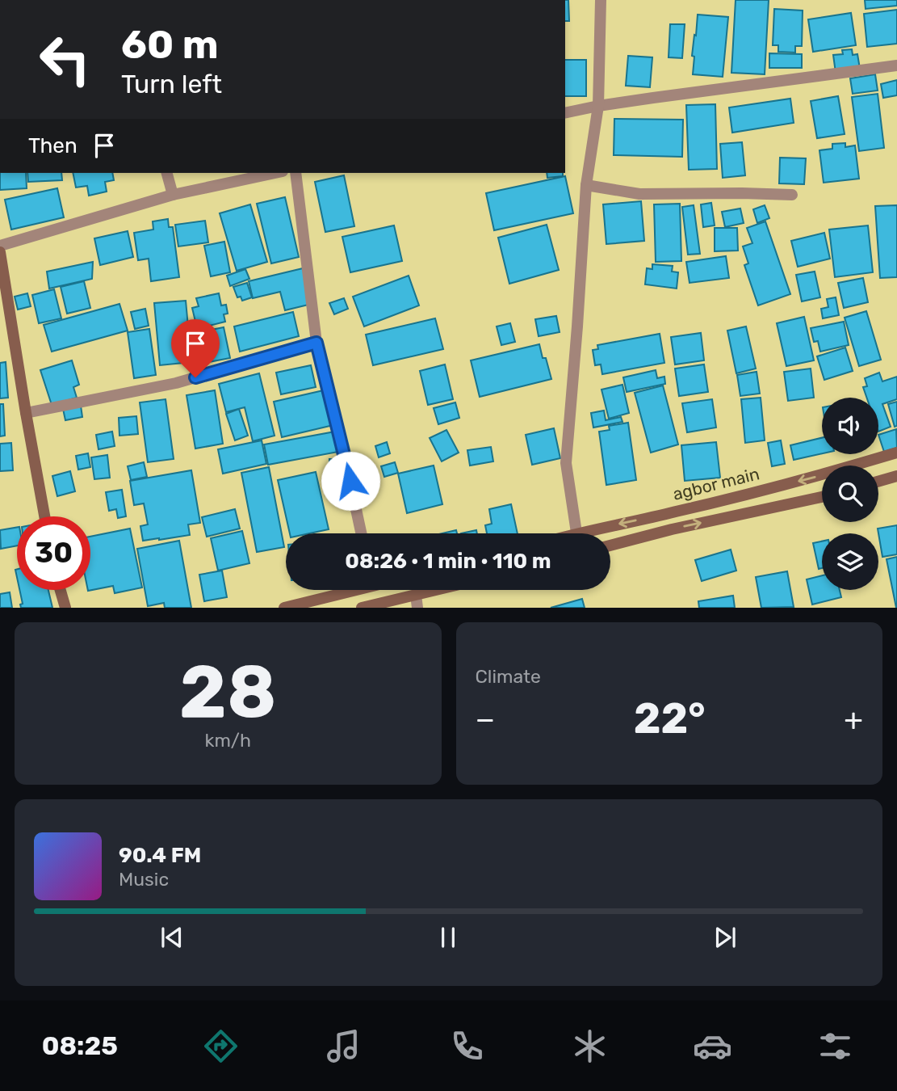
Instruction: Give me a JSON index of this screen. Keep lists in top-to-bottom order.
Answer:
{
  "streets": {
    "main road": ["agbor main"]
  },
  "page": {
    "turn": ["60 m", "Turn left"],
    "then": "Then",
    "limit": "30",
    "trip": "08:26 · 1 min · 110 m",
    "tile": [
      ["28", "km/h"],
      "Climate"
    ],
    "heat": ["−", "22°", "+"],
    "song": ["90.4 FM", "Music"],
    "tabs": "08:25"
  }
}
